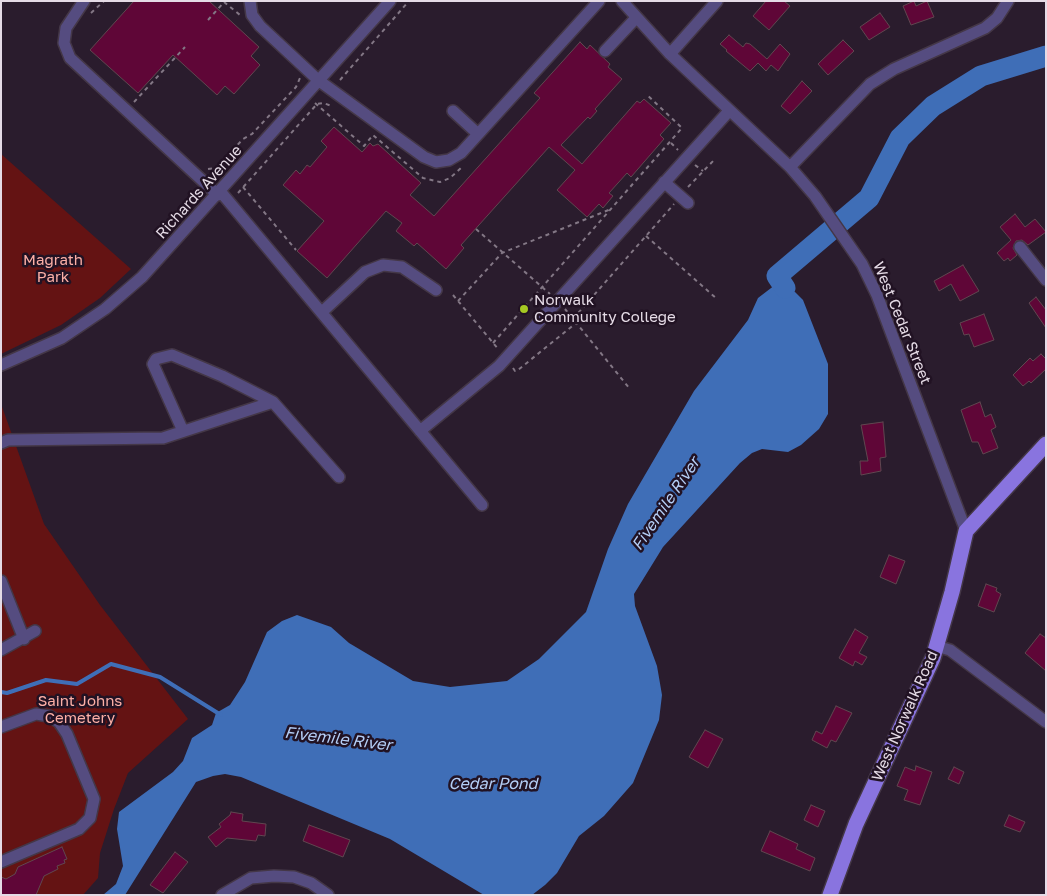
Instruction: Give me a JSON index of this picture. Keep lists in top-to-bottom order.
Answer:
{
  "streets": {
    "main road": ["West Norwalk Road"],
    "street": ["Richards Avenue", "West Cedar Street"]
  },
  "crossings": [
    ["West Cedar Street", "West Norwalk Road"]
  ],
  "water": ["Fivemile River", "Cedar Pond"],
  "parks": ["Magrath Park", "Saint Johns Cemetery"],
  "places": ["Norwalk Community College"]
}
